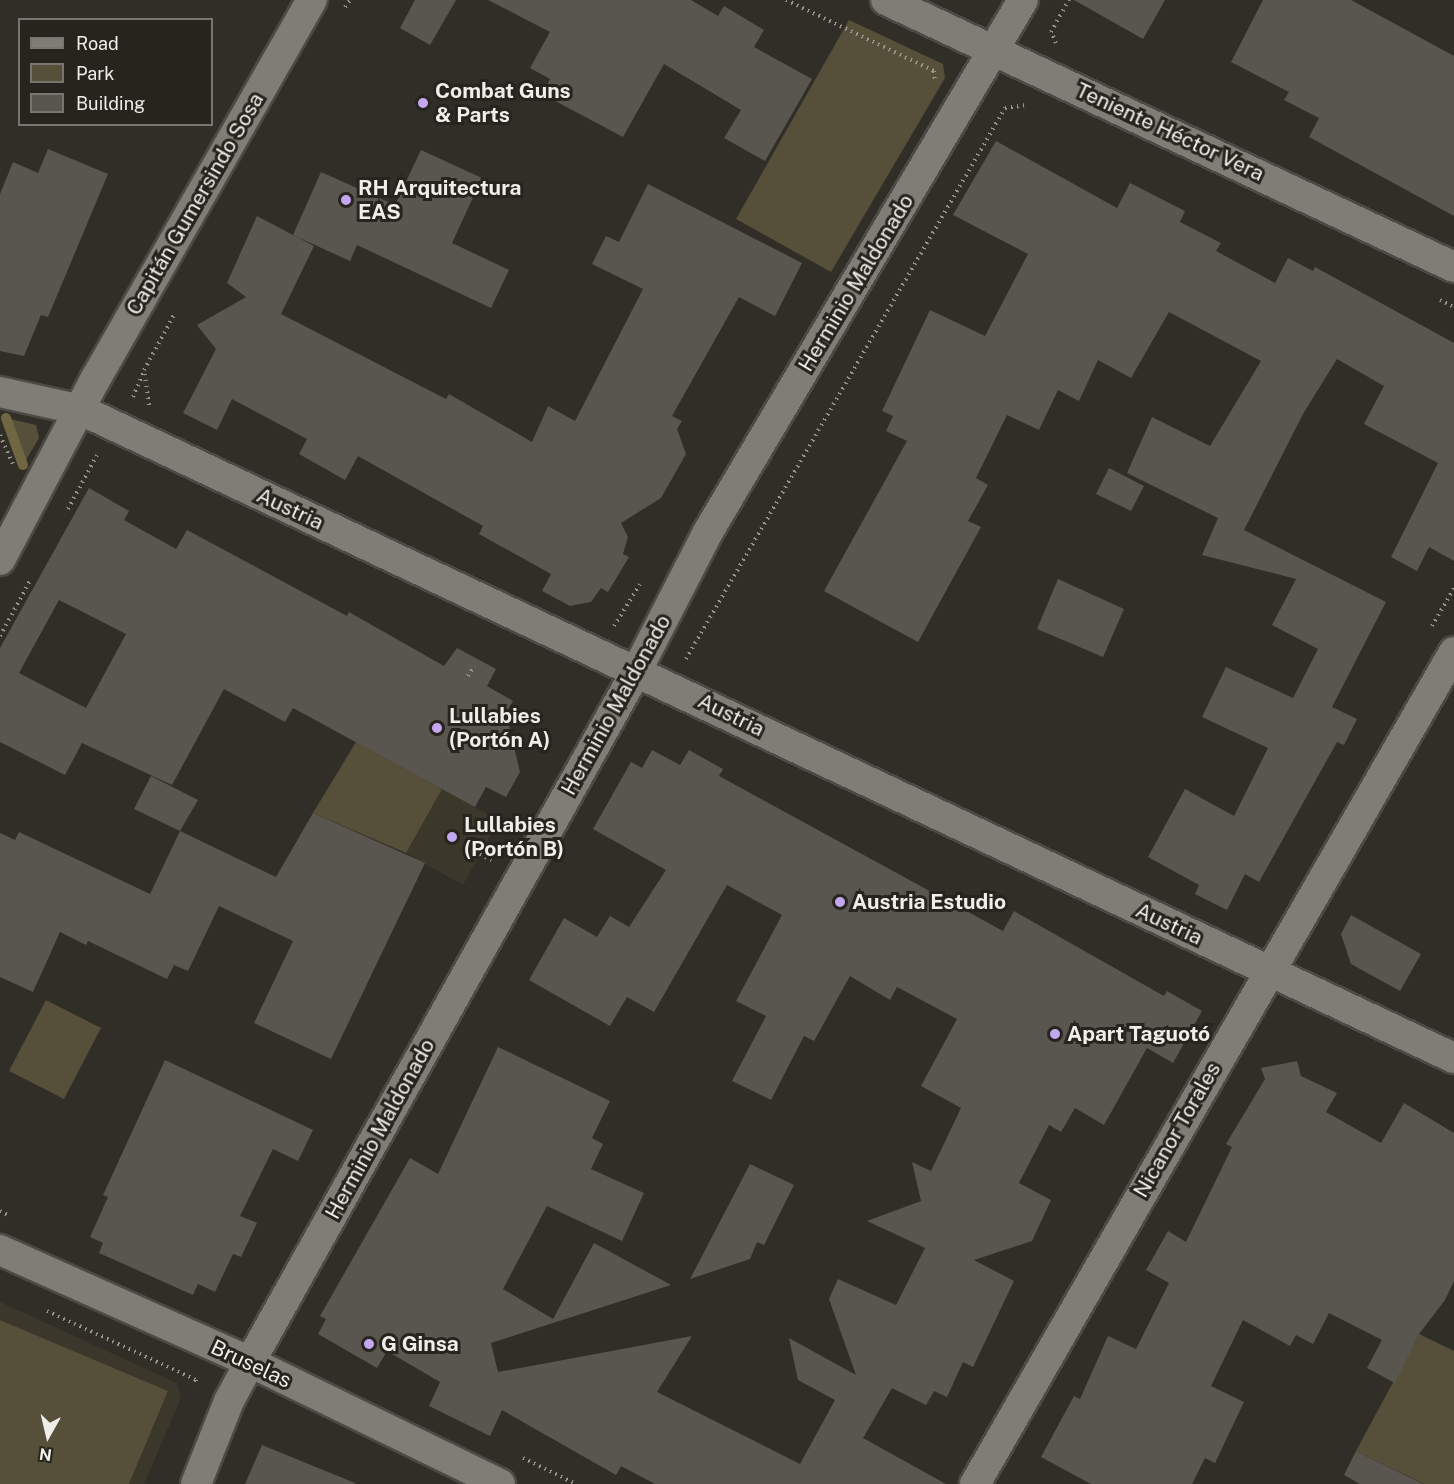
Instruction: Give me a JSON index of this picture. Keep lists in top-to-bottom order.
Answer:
{
  "streets": {
    "street": [
      "Teniente Héctor Vera",
      "Capitán Gumersindo Sosa",
      "Herminio Maldonado",
      "Austria",
      "Nicanor Torales",
      "Bruselas"
    ]
  },
  "crossings": [
    ["Teniente Héctor Vera", "Herminio Maldonado"],
    ["Capitán Gumersindo Sosa", "Austria"],
    ["Herminio Maldonado", "Austria"],
    ["Herminio Maldonado", "Bruselas"],
    ["Austria", "Nicanor Torales"]
  ],
  "places": [
    "Combat Guns & Parts",
    "RH Arquitectura EAS",
    "Lullabies (Portón A)",
    "Lullabies (Portón B)",
    "Austria Estudio",
    "Apart Taguotó",
    "G Ginsa"
  ],
  "legend": ["Road", "Park", "Building"],
  "north": "bottom"
}
